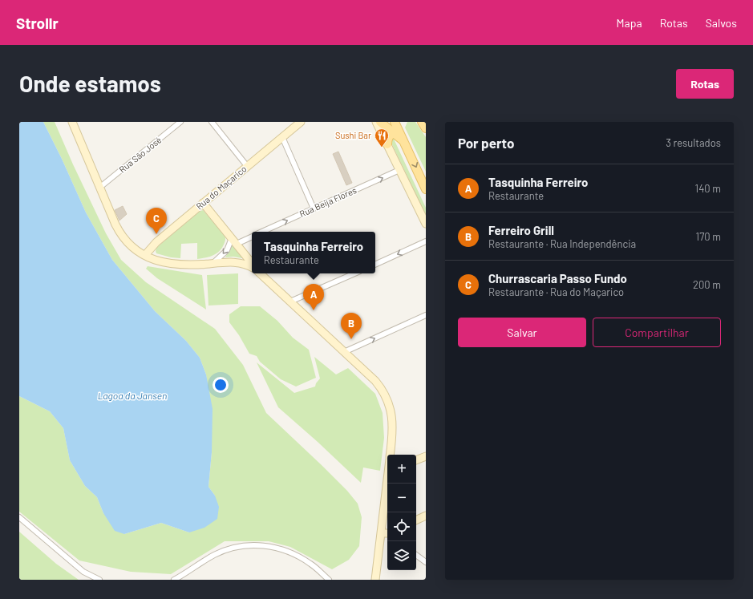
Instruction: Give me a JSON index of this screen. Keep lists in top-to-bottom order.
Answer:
{
  "streets": {
    "main road": ["Rua do Maçarico"],
    "street": ["Rua São José", "Rua Beija Flores"]
  },
  "one_way": ["Rua Beija Flores"],
  "water": ["Lagoa da Jansen"],
  "places": {
    "restaurant": ["Sushi Bar"]
  },
  "page": {
    "header": "Strollr",
    "nav": ["Mapa", "Rotas", "Salvos"],
    "buttons": [
      "Rotas",
      ["Salvar", "Compartilhar"]
    ],
    "title": "Onde estamos",
    "heading": ["Por perto", "3 resultados"],
    "list": [
      {
        "mark": "A",
        "name": "Tasquinha Ferreiro",
        "note": "Restaurante",
        "value": "140 m"
      },
      {
        "mark": "B",
        "name": "Ferreiro Grill",
        "note": "Restaurante · Rua Independência",
        "value": "170 m"
      },
      {
        "mark": "C",
        "name": "Churrascaria Passo Fundo",
        "note": "Restaurante · Rua do Maçarico",
        "value": "200 m"
      }
    ],
    "pins": ["C", "A", "B"],
    "popup": ["Tasquinha Ferreiro", "Restaurante"],
    "map_buttons": ["+", "−"]
  }
}
